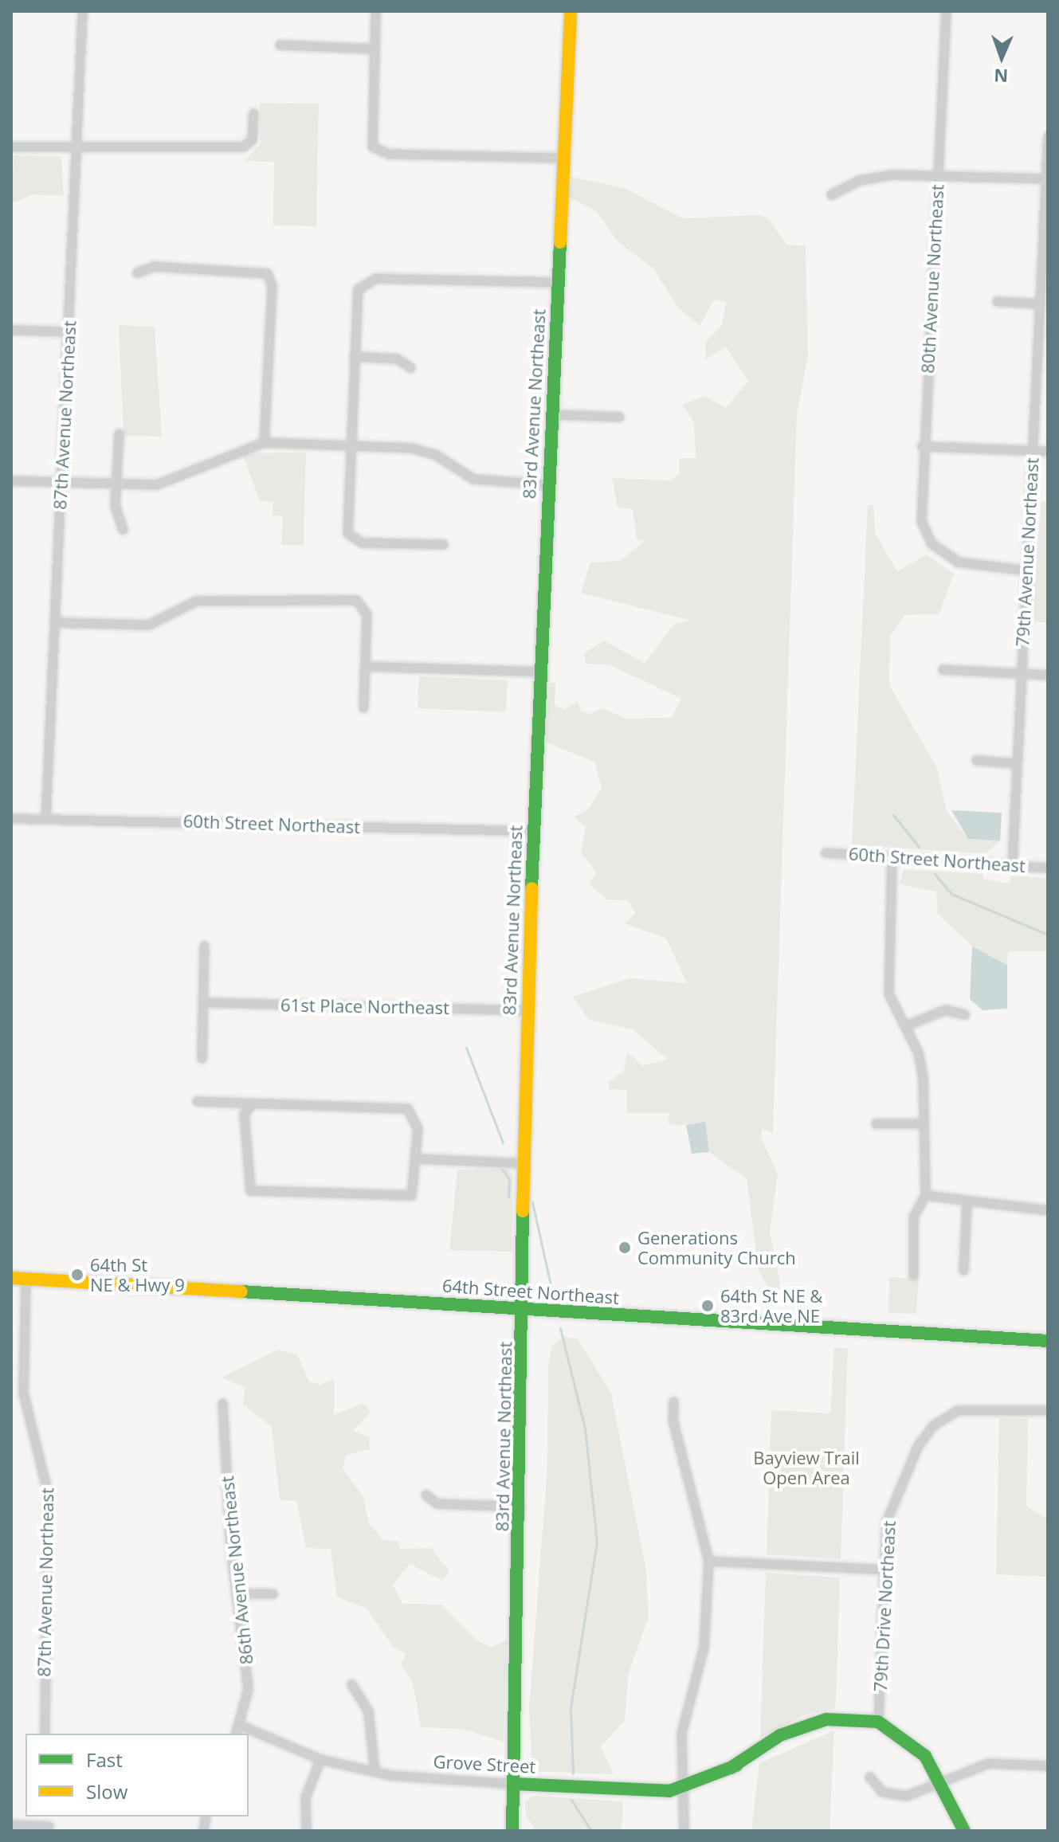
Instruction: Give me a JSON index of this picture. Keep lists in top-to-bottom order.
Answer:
{
  "streets": {
    "street": [
      "80th Avenue Northeast",
      "83rd Avenue Northeast",
      "87th Avenue Northeast",
      "79th Avenue Northeast",
      "60th Street Northeast",
      "61st Place Northeast",
      "64th Street Northeast",
      "86th Avenue Northeast",
      "79th Drive Northeast",
      "Grove Street"
    ]
  },
  "crossings": [
    ["80th Avenue Northeast", "79th Avenue Northeast"],
    ["83rd Avenue Northeast", "60th Street Northeast"],
    ["83rd Avenue Northeast", "61st Place Northeast"],
    ["83rd Avenue Northeast", "64th Street Northeast"],
    ["83rd Avenue Northeast", "Grove Street"],
    ["87th Avenue Northeast", "60th Street Northeast"],
    ["87th Avenue Northeast", "64th Street Northeast"],
    ["79th Avenue Northeast", "60th Street Northeast"],
    ["86th Avenue Northeast", "Grove Street"],
    ["79th Drive Northeast", "Grove Street"]
  ],
  "parks": ["Bayview Trail Open Area"],
  "places": ["Generations Community Church", "64th St NE & Hwy 9", "64th St NE & 83rd Ave NE"],
  "legend": ["Fast", "Slow"],
  "north": "bottom"
}
